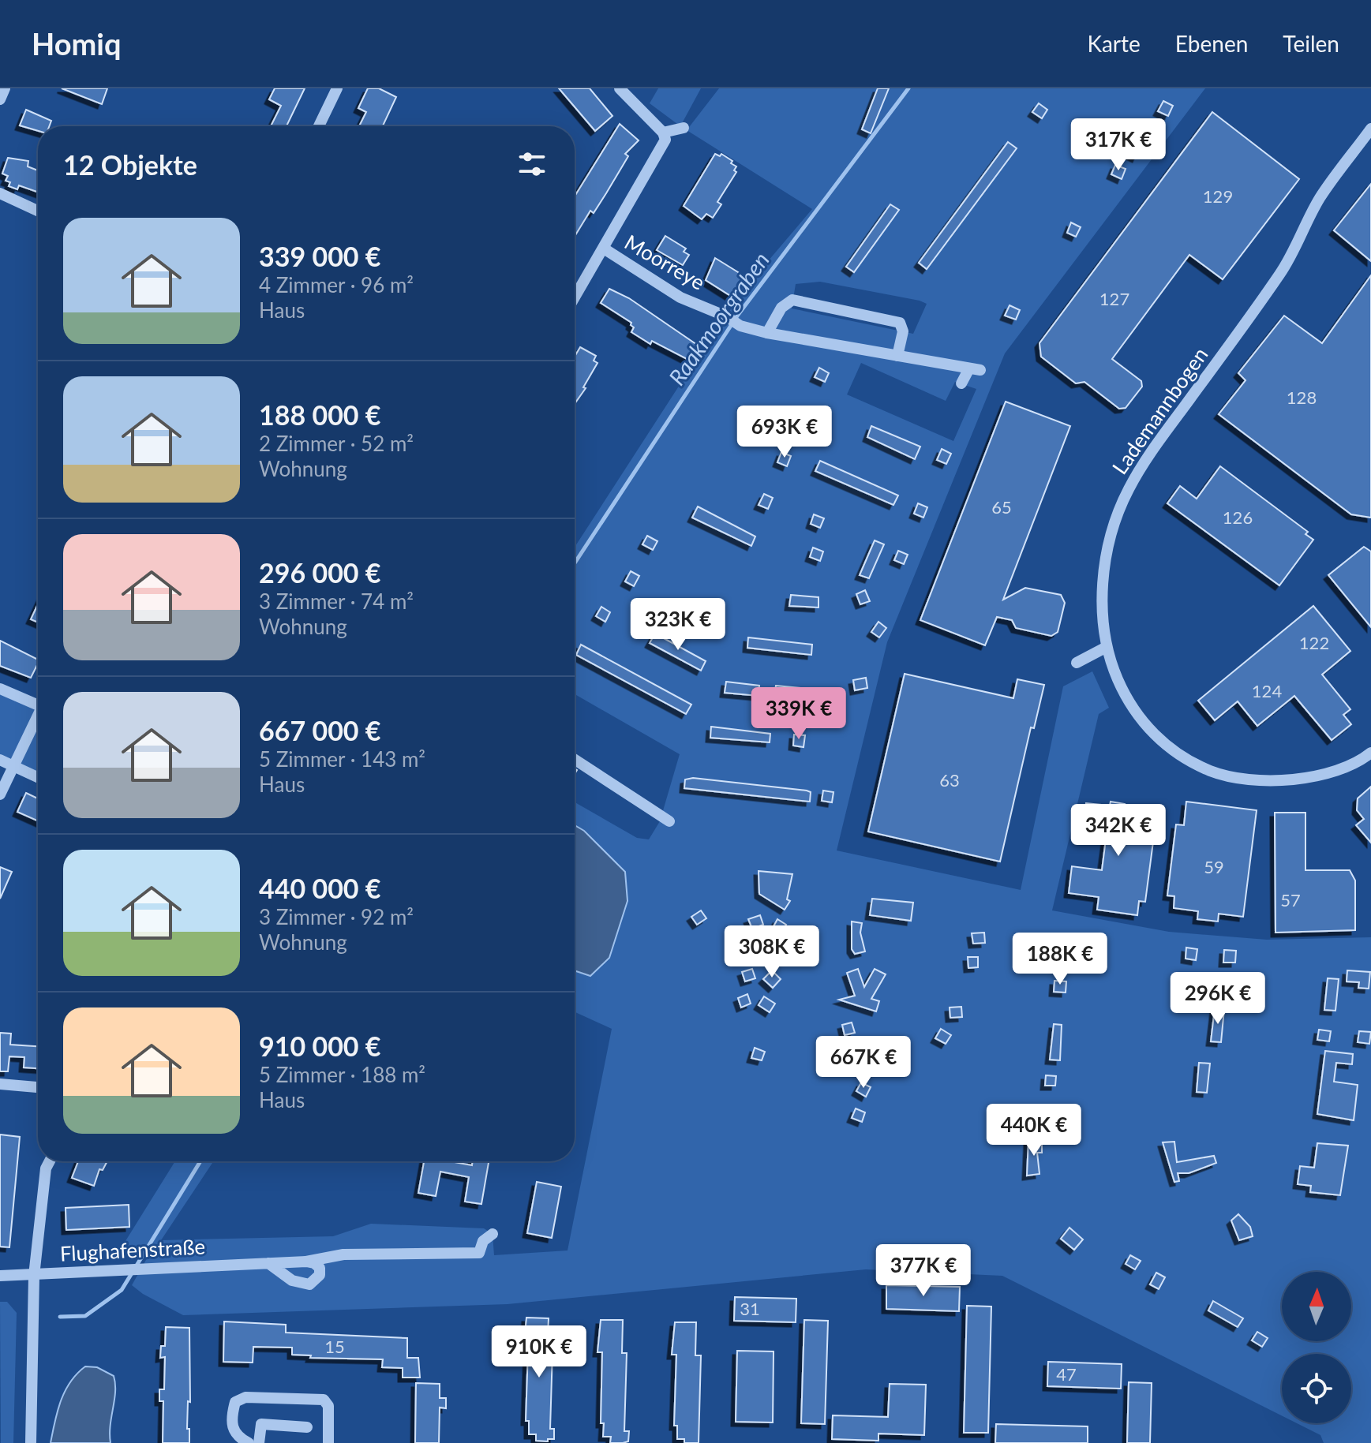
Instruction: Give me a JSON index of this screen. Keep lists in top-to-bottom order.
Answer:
{
  "streets": {
    "street": ["Moorreye", "Lademannbogen", "Flughafenstraße"]
  },
  "water": ["Raakmoorgraben"],
  "house_numbers": [
    "129",
    "127",
    "128",
    "65",
    "126",
    "122",
    "124",
    "63",
    "59",
    "57",
    "31",
    "15",
    "47"
  ],
  "north": "top",
  "page": {
    "header": "Homiq",
    "nav": ["Karte", "Ebenen", "Teilen"],
    "price": [
      "317K €",
      "693K €",
      "323K €",
      "339K €",
      "342K €",
      "308K €",
      "188K €",
      "296K €",
      "667K €",
      "440K €",
      "377K €",
      "910K €"
    ],
    "heading": "12 Objekte",
    "list": [
      {
        "name": "339 000 €",
        "note": "4 Zimmer · 96 m² · Haus"
      },
      {
        "name": "188 000 €",
        "note": "2 Zimmer · 52 m² · Wohnung"
      },
      {
        "name": "296 000 €",
        "note": "3 Zimmer · 74 m² · Wohnung"
      },
      {
        "name": "667 000 €",
        "note": "5 Zimmer · 143 m² · Haus"
      },
      {
        "name": "440 000 €",
        "note": "3 Zimmer · 92 m² · Wohnung"
      },
      {
        "name": "910 000 €",
        "note": "5 Zimmer · 188 m² · Haus"
      }
    ]
  }
}
